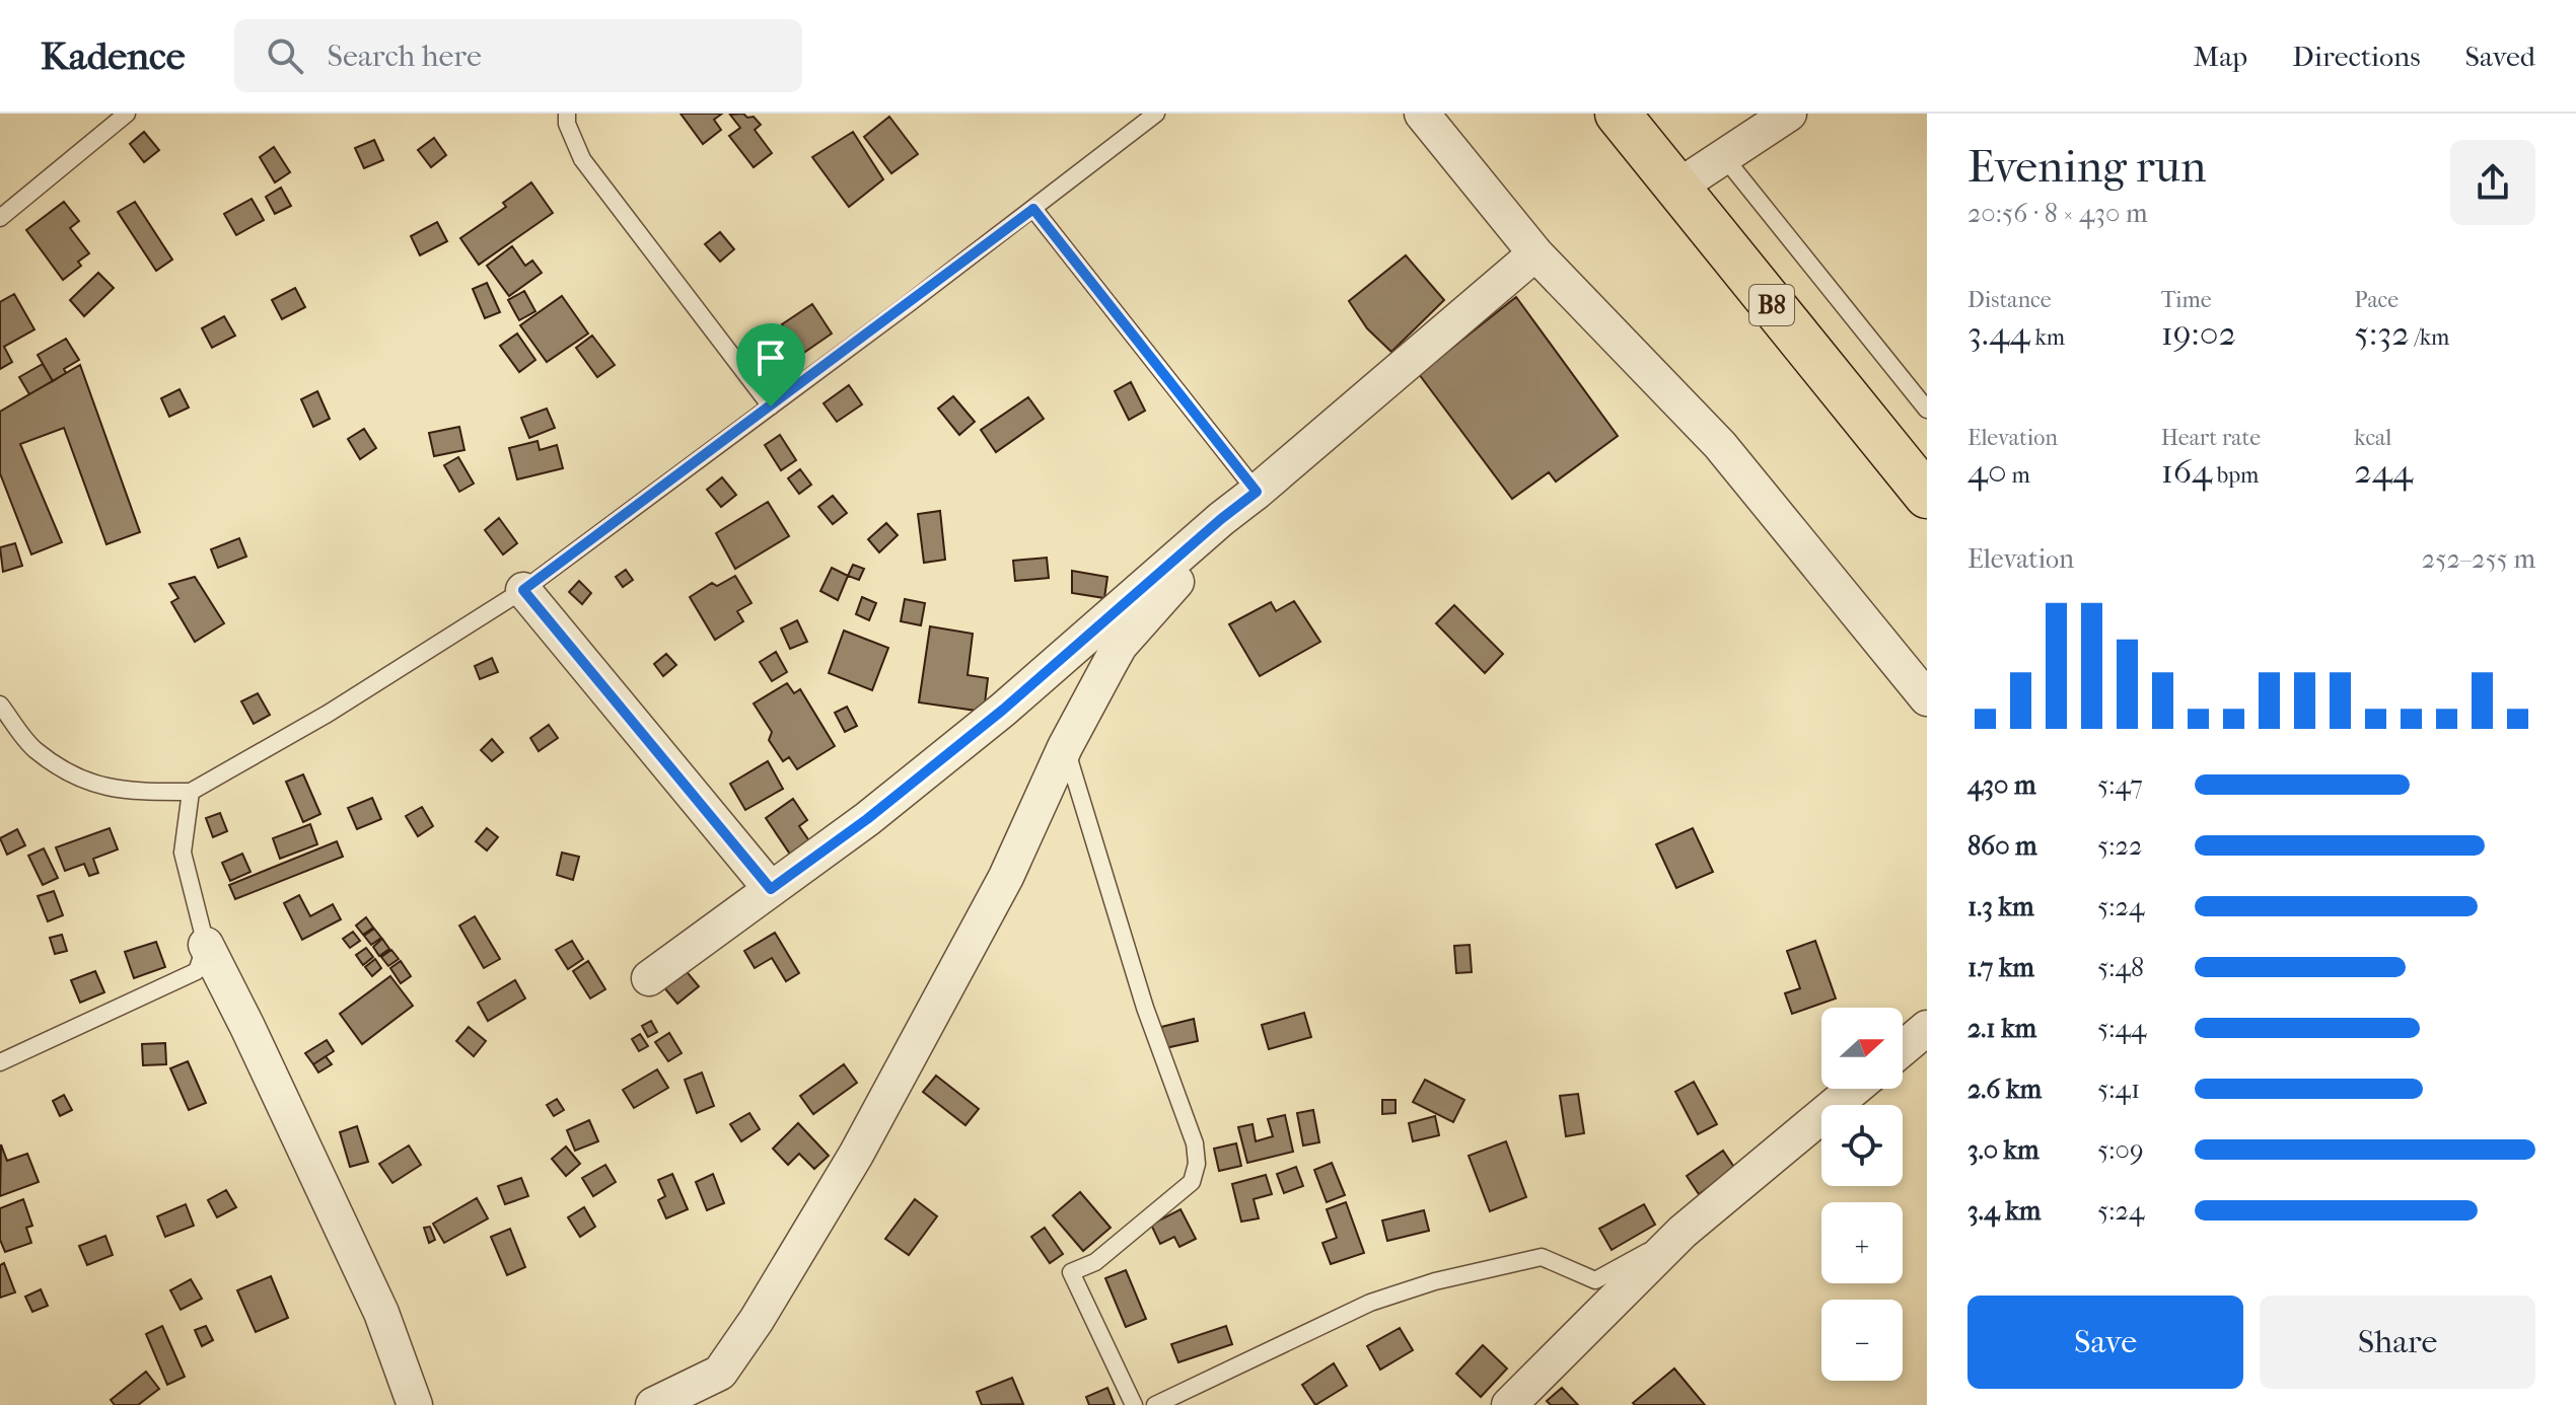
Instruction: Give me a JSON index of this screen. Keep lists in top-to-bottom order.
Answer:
{
  "streets": {
    "highway": ["B8"]
  },
  "north": "right",
  "page": {
    "header": "Kadence",
    "search": "Search here",
    "nav": ["Map", "Directions", "Saved"],
    "heading": ["Evening run", "20:56 · 8 × 430 m"],
    "stats": [
      ["Distance", "3.44 km"],
      ["Time", "19:02"],
      ["Pace", "5:32 /km"],
      ["Elevation", "40 m"],
      ["Heart rate", "164 bpm"],
      ["kcal", "244"]
    ],
    "chart": ["Elevation", "252–255 m"],
    "list": [
      {
        "name": "430 m",
        "note": "5:47"
      },
      {
        "name": "860 m",
        "note": "5:22"
      },
      {
        "name": "1.3 km",
        "note": "5:24"
      },
      {
        "name": "1.7 km",
        "note": "5:48"
      },
      {
        "name": "2.1 km",
        "note": "5:44"
      },
      {
        "name": "2.6 km",
        "note": "5:41"
      },
      {
        "name": "3.0 km",
        "note": "5:09"
      },
      {
        "name": "3.4 km",
        "note": "5:24"
      }
    ],
    "map_buttons": ["+", "−"],
    "buttons": ["Save", "Share"]
  }
}
